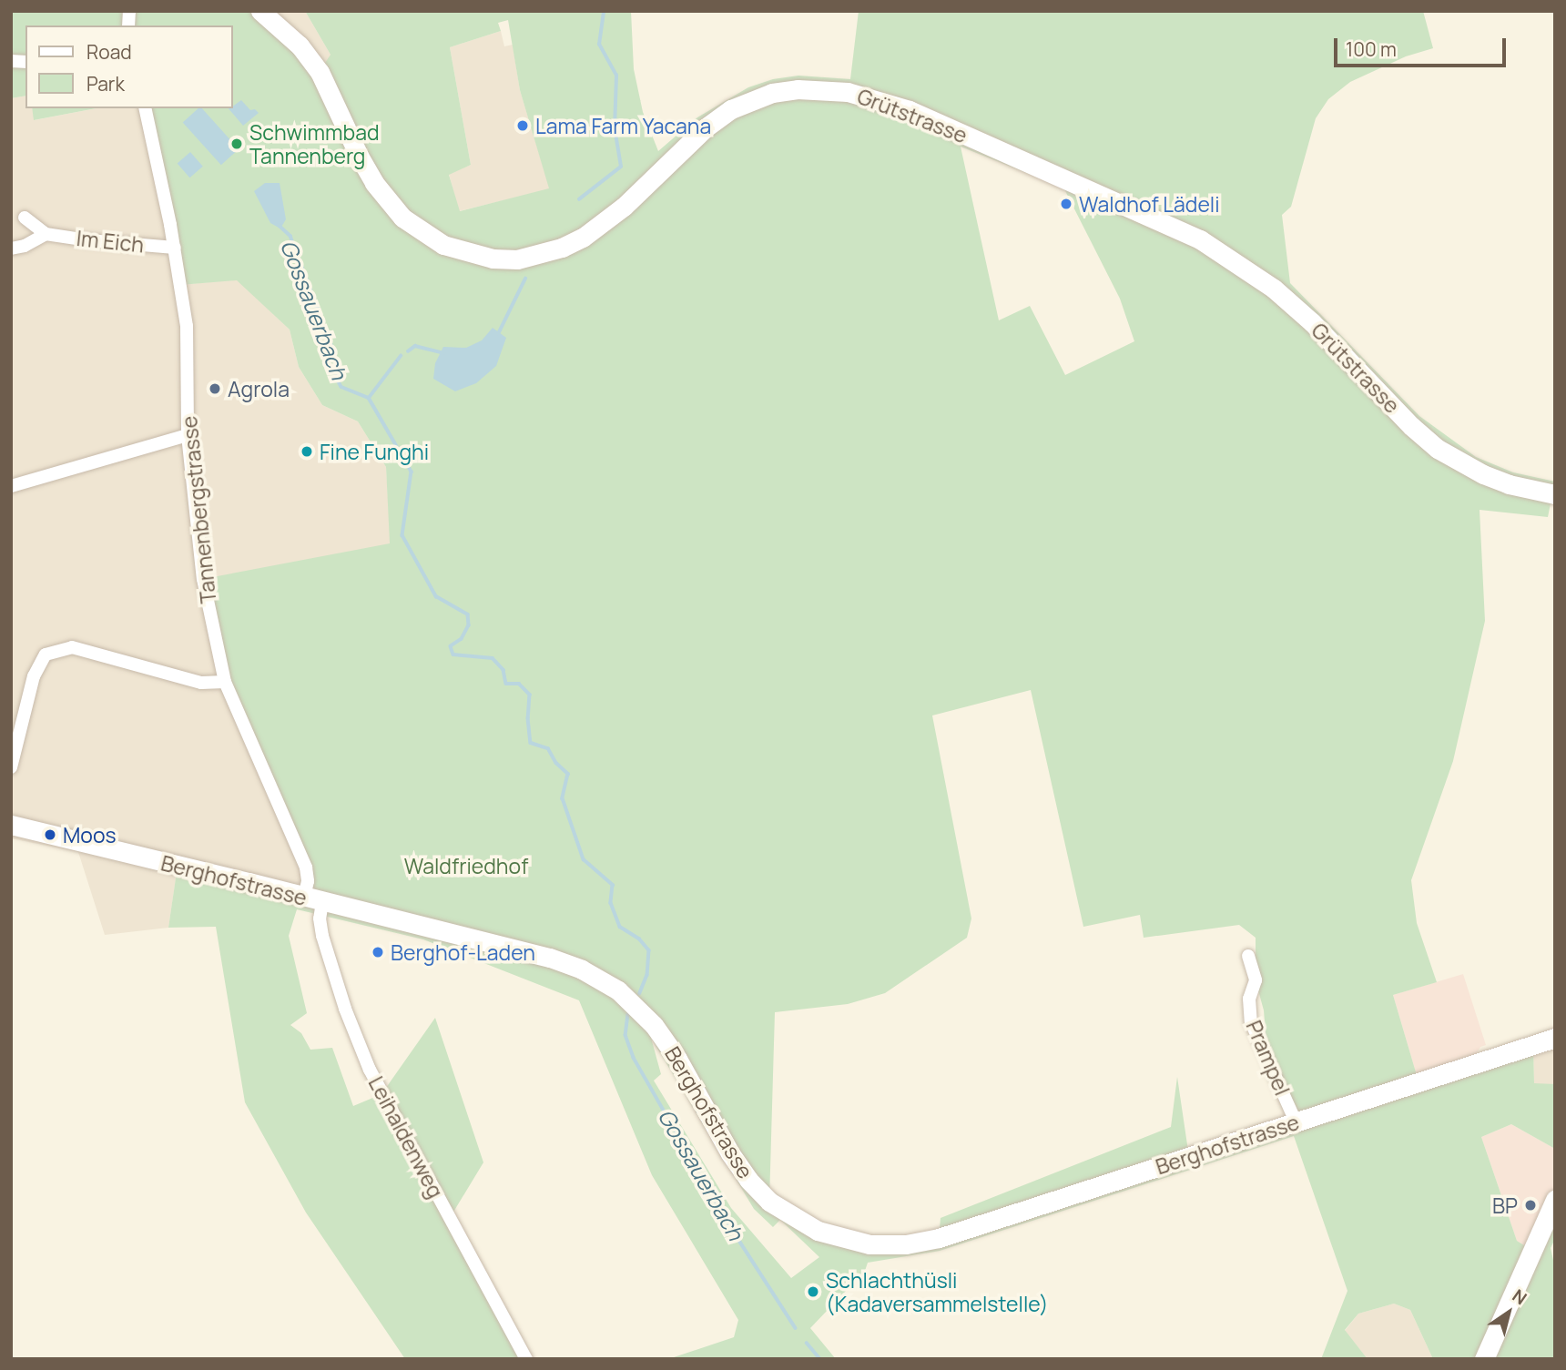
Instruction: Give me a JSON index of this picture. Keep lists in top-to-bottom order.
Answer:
{
  "streets": {
    "main road": ["Grütstrasse", "Berghofstrasse"],
    "street": [
      "Im Eich",
      "Tannenbergstrasse",
      "Prampel",
      "Leihaldenweg"
    ]
  },
  "crossings": [
    ["Im Eich", "Tannenbergstrasse"],
    ["Tannenbergstrasse", "Berghofstrasse"],
    ["Tannenbergstrasse", "Leihaldenweg"],
    ["Berghofstrasse", "Prampel"],
    ["Berghofstrasse", "Leihaldenweg"]
  ],
  "water": ["Gossauerbach"],
  "parks": ["Waldfriedhof"],
  "places": [
    "Lama Farm Yacana",
    "Schwimmbad Tannenberg",
    "Waldhof Lädeli",
    "Agrola",
    "Fine Funghi",
    "Moos",
    "Berghof-Laden",
    "BP",
    "Schlachthüsli (Kadaversammelstelle)"
  ],
  "legend": ["Road", "Park"],
  "scale_bar": "100 m",
  "north": "top right"
}
